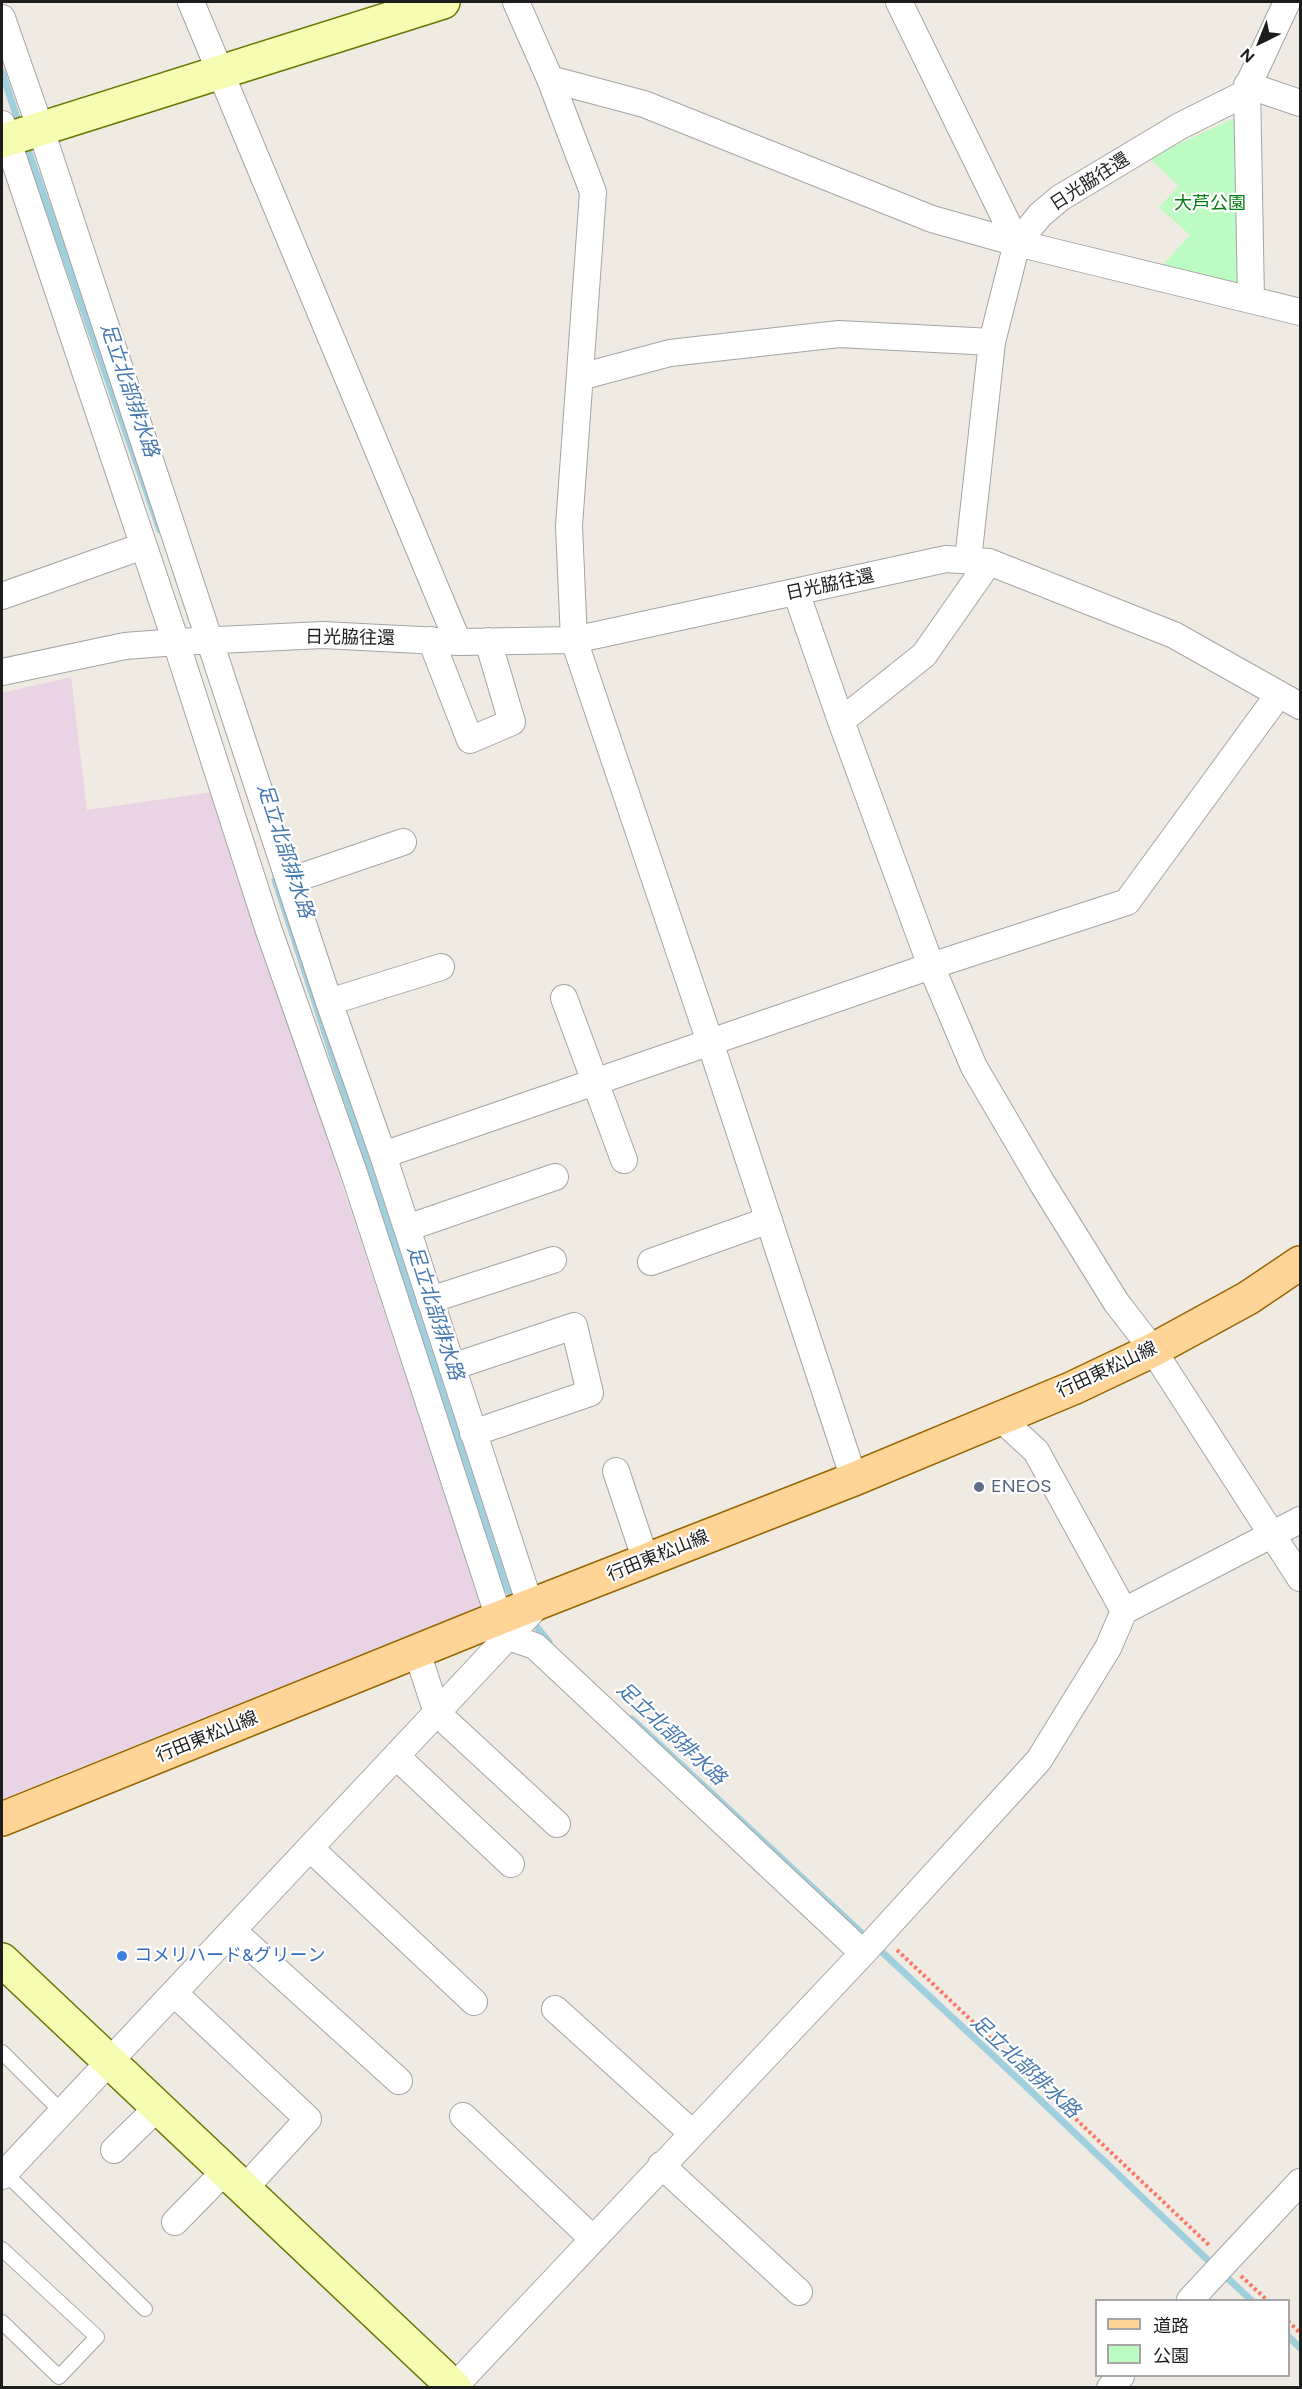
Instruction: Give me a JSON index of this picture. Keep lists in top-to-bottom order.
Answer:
{
  "streets": {
    "main road": ["行田東松山線"],
    "street": ["日光脇往還"]
  },
  "water": ["足立北部排水路"],
  "parks": ["大芦公園"],
  "places": ["ENEOS", "コメリハード&グリーン"],
  "legend": ["道路", "公園"],
  "north": "bottom left"
}
